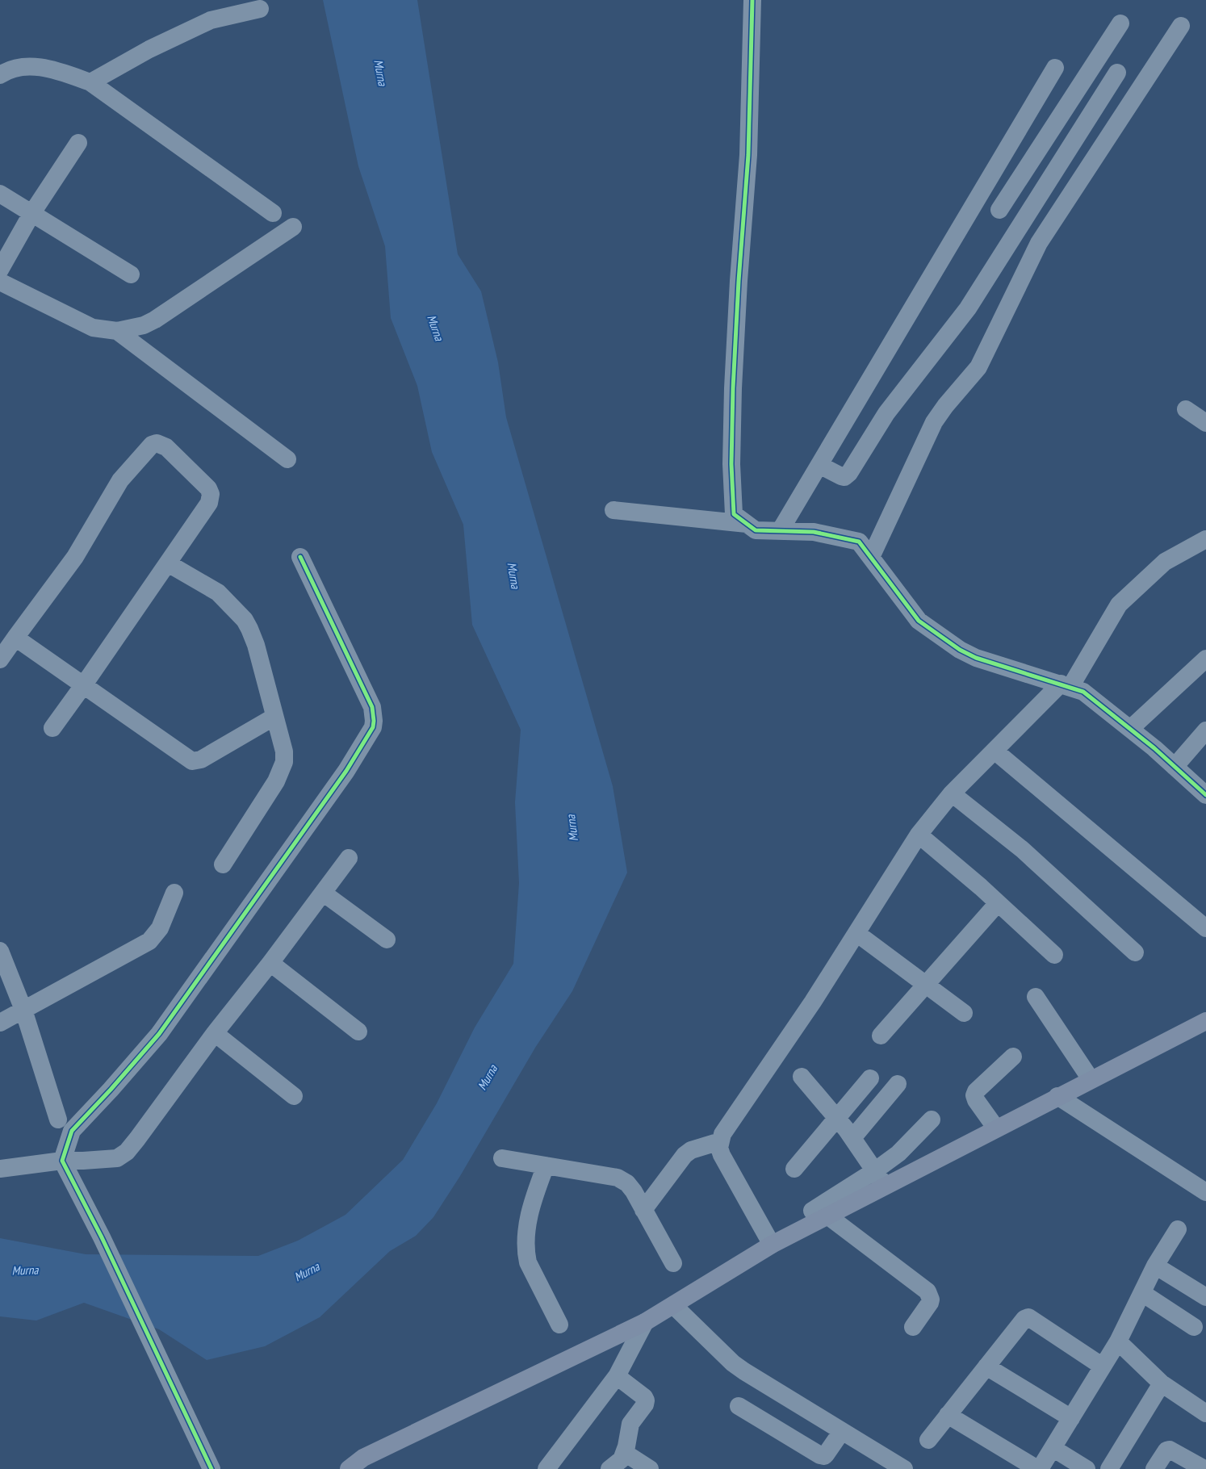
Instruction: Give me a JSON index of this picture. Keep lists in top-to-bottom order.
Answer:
{
  "water": ["Murna"]
}
